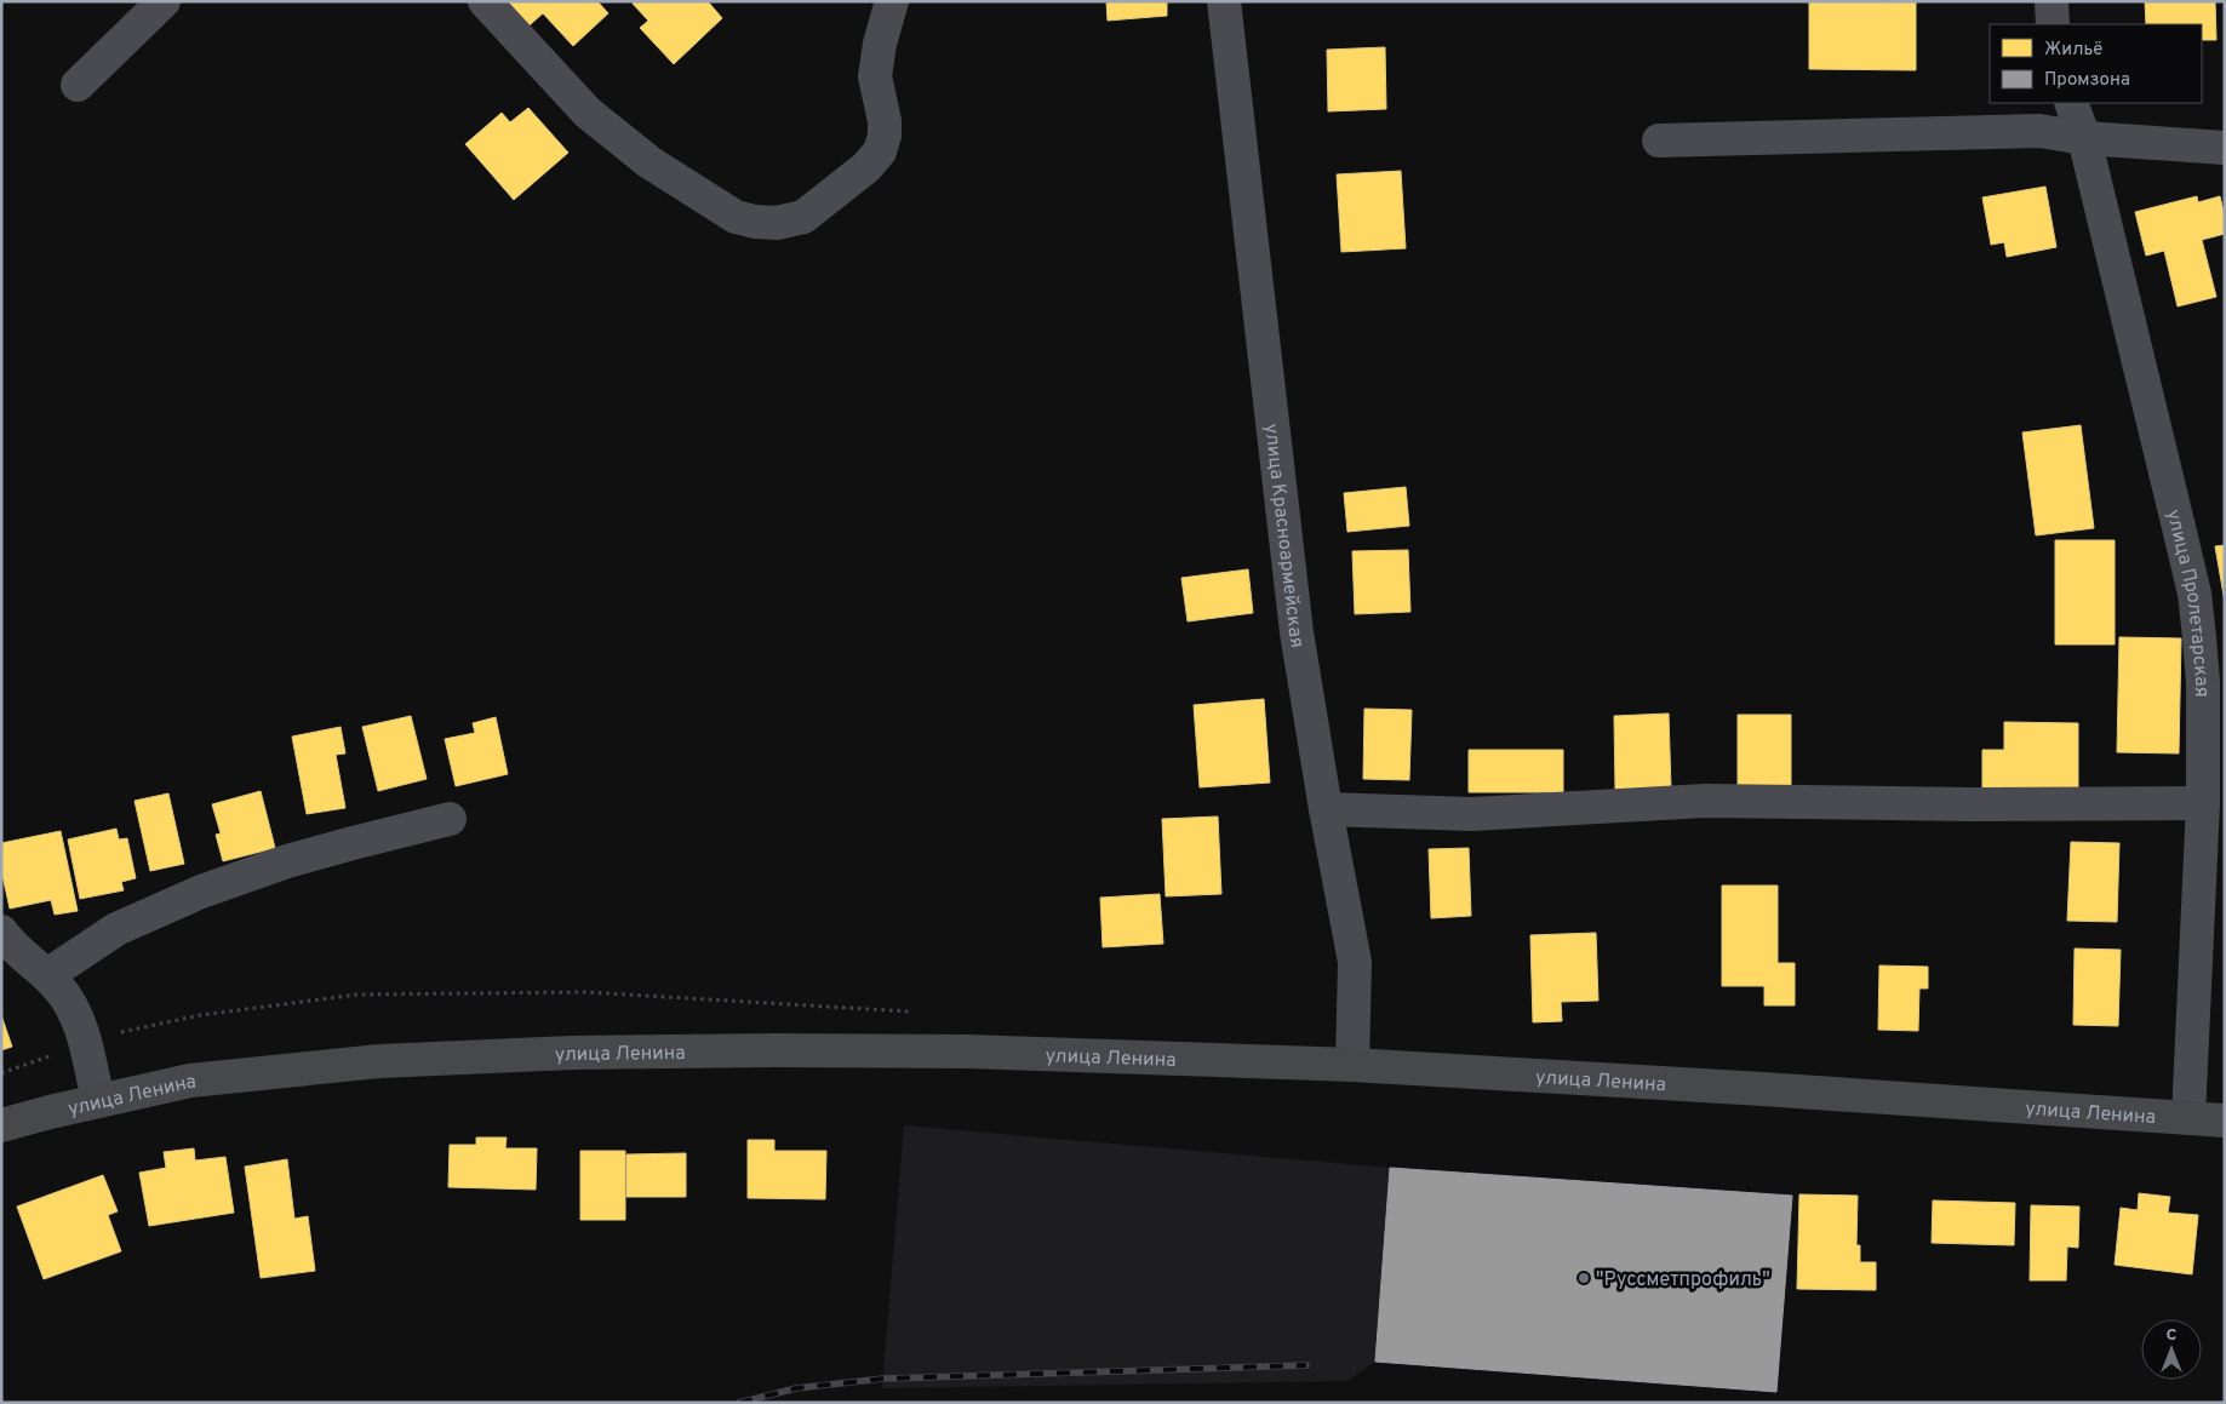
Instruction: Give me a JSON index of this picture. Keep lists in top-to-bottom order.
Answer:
{
  "streets": {
    "main road": ["улица Ленина"],
    "street": ["улица Красноармейская", "улица Пролетарская"]
  },
  "crossings": [
    ["улица Красноармейская", "улица Ленина"],
    ["улица Пролетарская", "улица Ленина"]
  ],
  "places": ["\"Руссметпрофиль\""],
  "legend": ["Жильё", "Промзона"],
  "north": "top"
}
